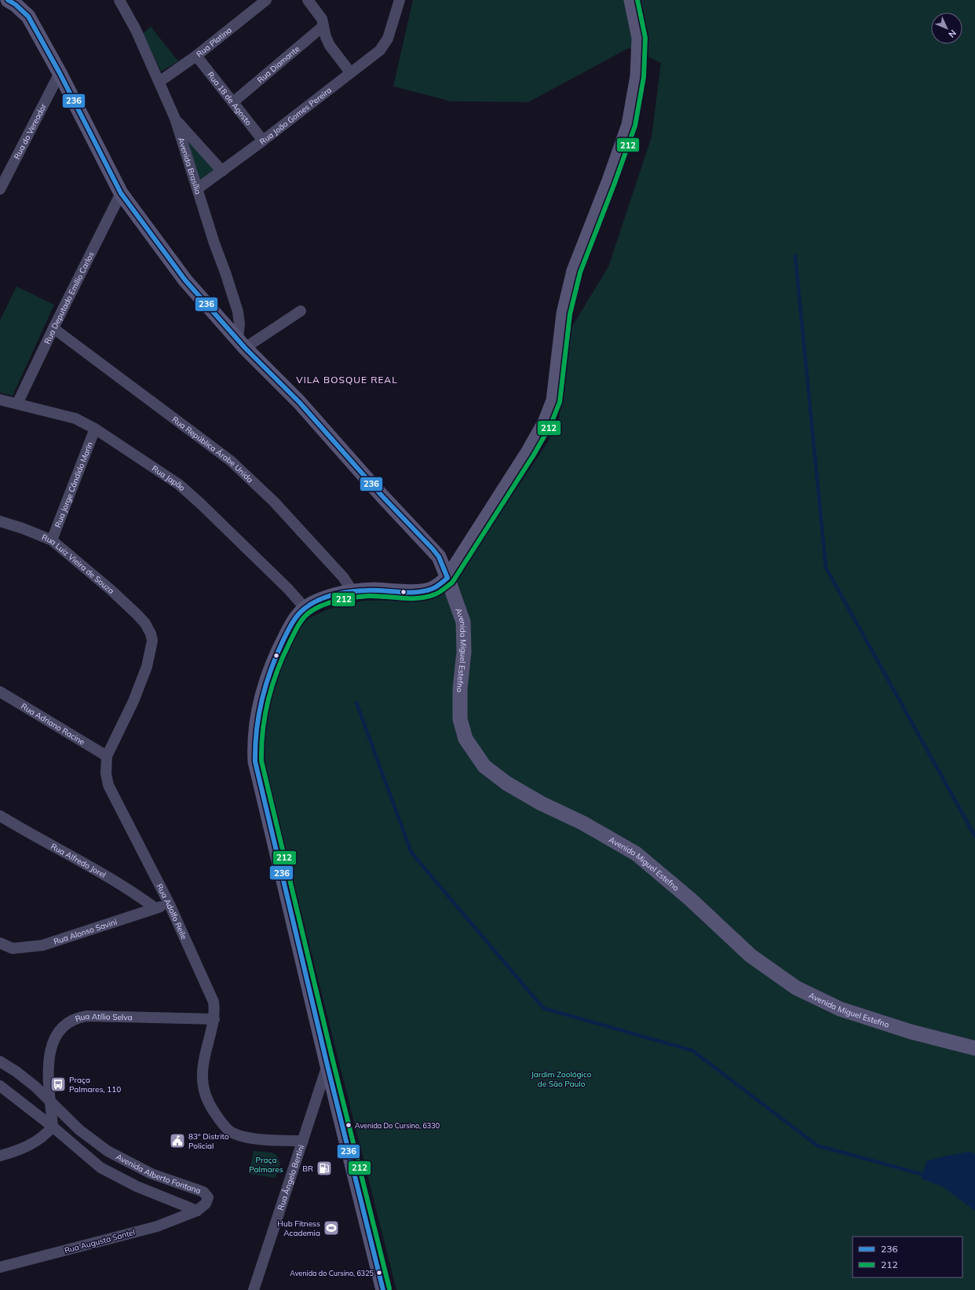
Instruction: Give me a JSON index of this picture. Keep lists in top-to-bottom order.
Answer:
{
  "streets": {
    "main road": ["Avenida Miguel Estefno"],
    "street": [
      "Rua Platina",
      "Rua Diamante",
      "Rua 18 de Agosto",
      "Rua João Gomes Pereira",
      "Rua do Vereador",
      "Avenida Brasília",
      "Rua Deputado Emílio Carlos",
      "Rua República Árabe Unida",
      "Rua Japão",
      "Rua Jorge Cândido Marin",
      "Rua Luiz Vieira de Souza",
      "Rua Adriano Racine",
      "Rua Alfredo Jorel",
      "Rua Adolfo Reile",
      "Rua Alonso Savini",
      "Rua Atílio Selva",
      "Avenida Alberto Fontana",
      "Rua Ângelo Bertini",
      "Rua Augusta Santel"
    ]
  },
  "crossings": [
    ["Rua Platina", "Rua 18 de Agosto"],
    ["Rua Platina", "Avenida Brasília"],
    ["Rua Diamante", "Rua 18 de Agosto"],
    ["Rua 18 de Agosto", "Rua João Gomes Pereira"],
    ["Rua João Gomes Pereira", "Avenida Brasília"],
    ["Rua do Vereador", "Avenida Miguel Estefno"],
    ["Avenida Brasília", "Avenida Miguel Estefno"],
    ["Rua Deputado Emílio Carlos", "Rua República Árabe Unida"],
    ["Rua Deputado Emílio Carlos", "Rua Japão"],
    ["Rua Deputado Emílio Carlos", "Avenida Miguel Estefno"],
    ["Rua Japão", "Rua Jorge Cândido Marin"],
    ["Rua Jorge Cândido Marin", "Rua Luiz Vieira de Souza"],
    ["Rua Luiz Vieira de Souza", "Rua Adolfo Reile"],
    ["Rua Adriano Racine", "Rua Adolfo Reile"],
    ["Rua Alfredo Jorel", "Rua Alonso Savini"],
    ["Rua Adolfo Reile", "Rua Alonso Savini"],
    ["Rua Adolfo Reile", "Rua Atílio Selva"],
    ["Rua Adolfo Reile", "Rua Ângelo Bertini"],
    ["Rua Atílio Selva", "Avenida Alberto Fontana"],
    ["Avenida Alberto Fontana", "Rua Augusta Santel"]
  ],
  "districts": ["VILA BOSQUE REAL"],
  "parks": ["Jardim Zoológico de São Paulo", "Praça Palmares"],
  "places": {
    "bus stop": ["Praça Palmares, 110"],
    "other": ["Avenida Do Cursino, 6330", "Avenida do Cursino, 6325"],
    "public building": ["83° Distrito Policial"],
    "fuel station": ["BR"],
    "sports": ["Hub Fitness Academia"]
  },
  "lines": ["transit line 236", "transit line 212"],
  "legend": ["236", "212"],
  "north": "bottom right"
}
